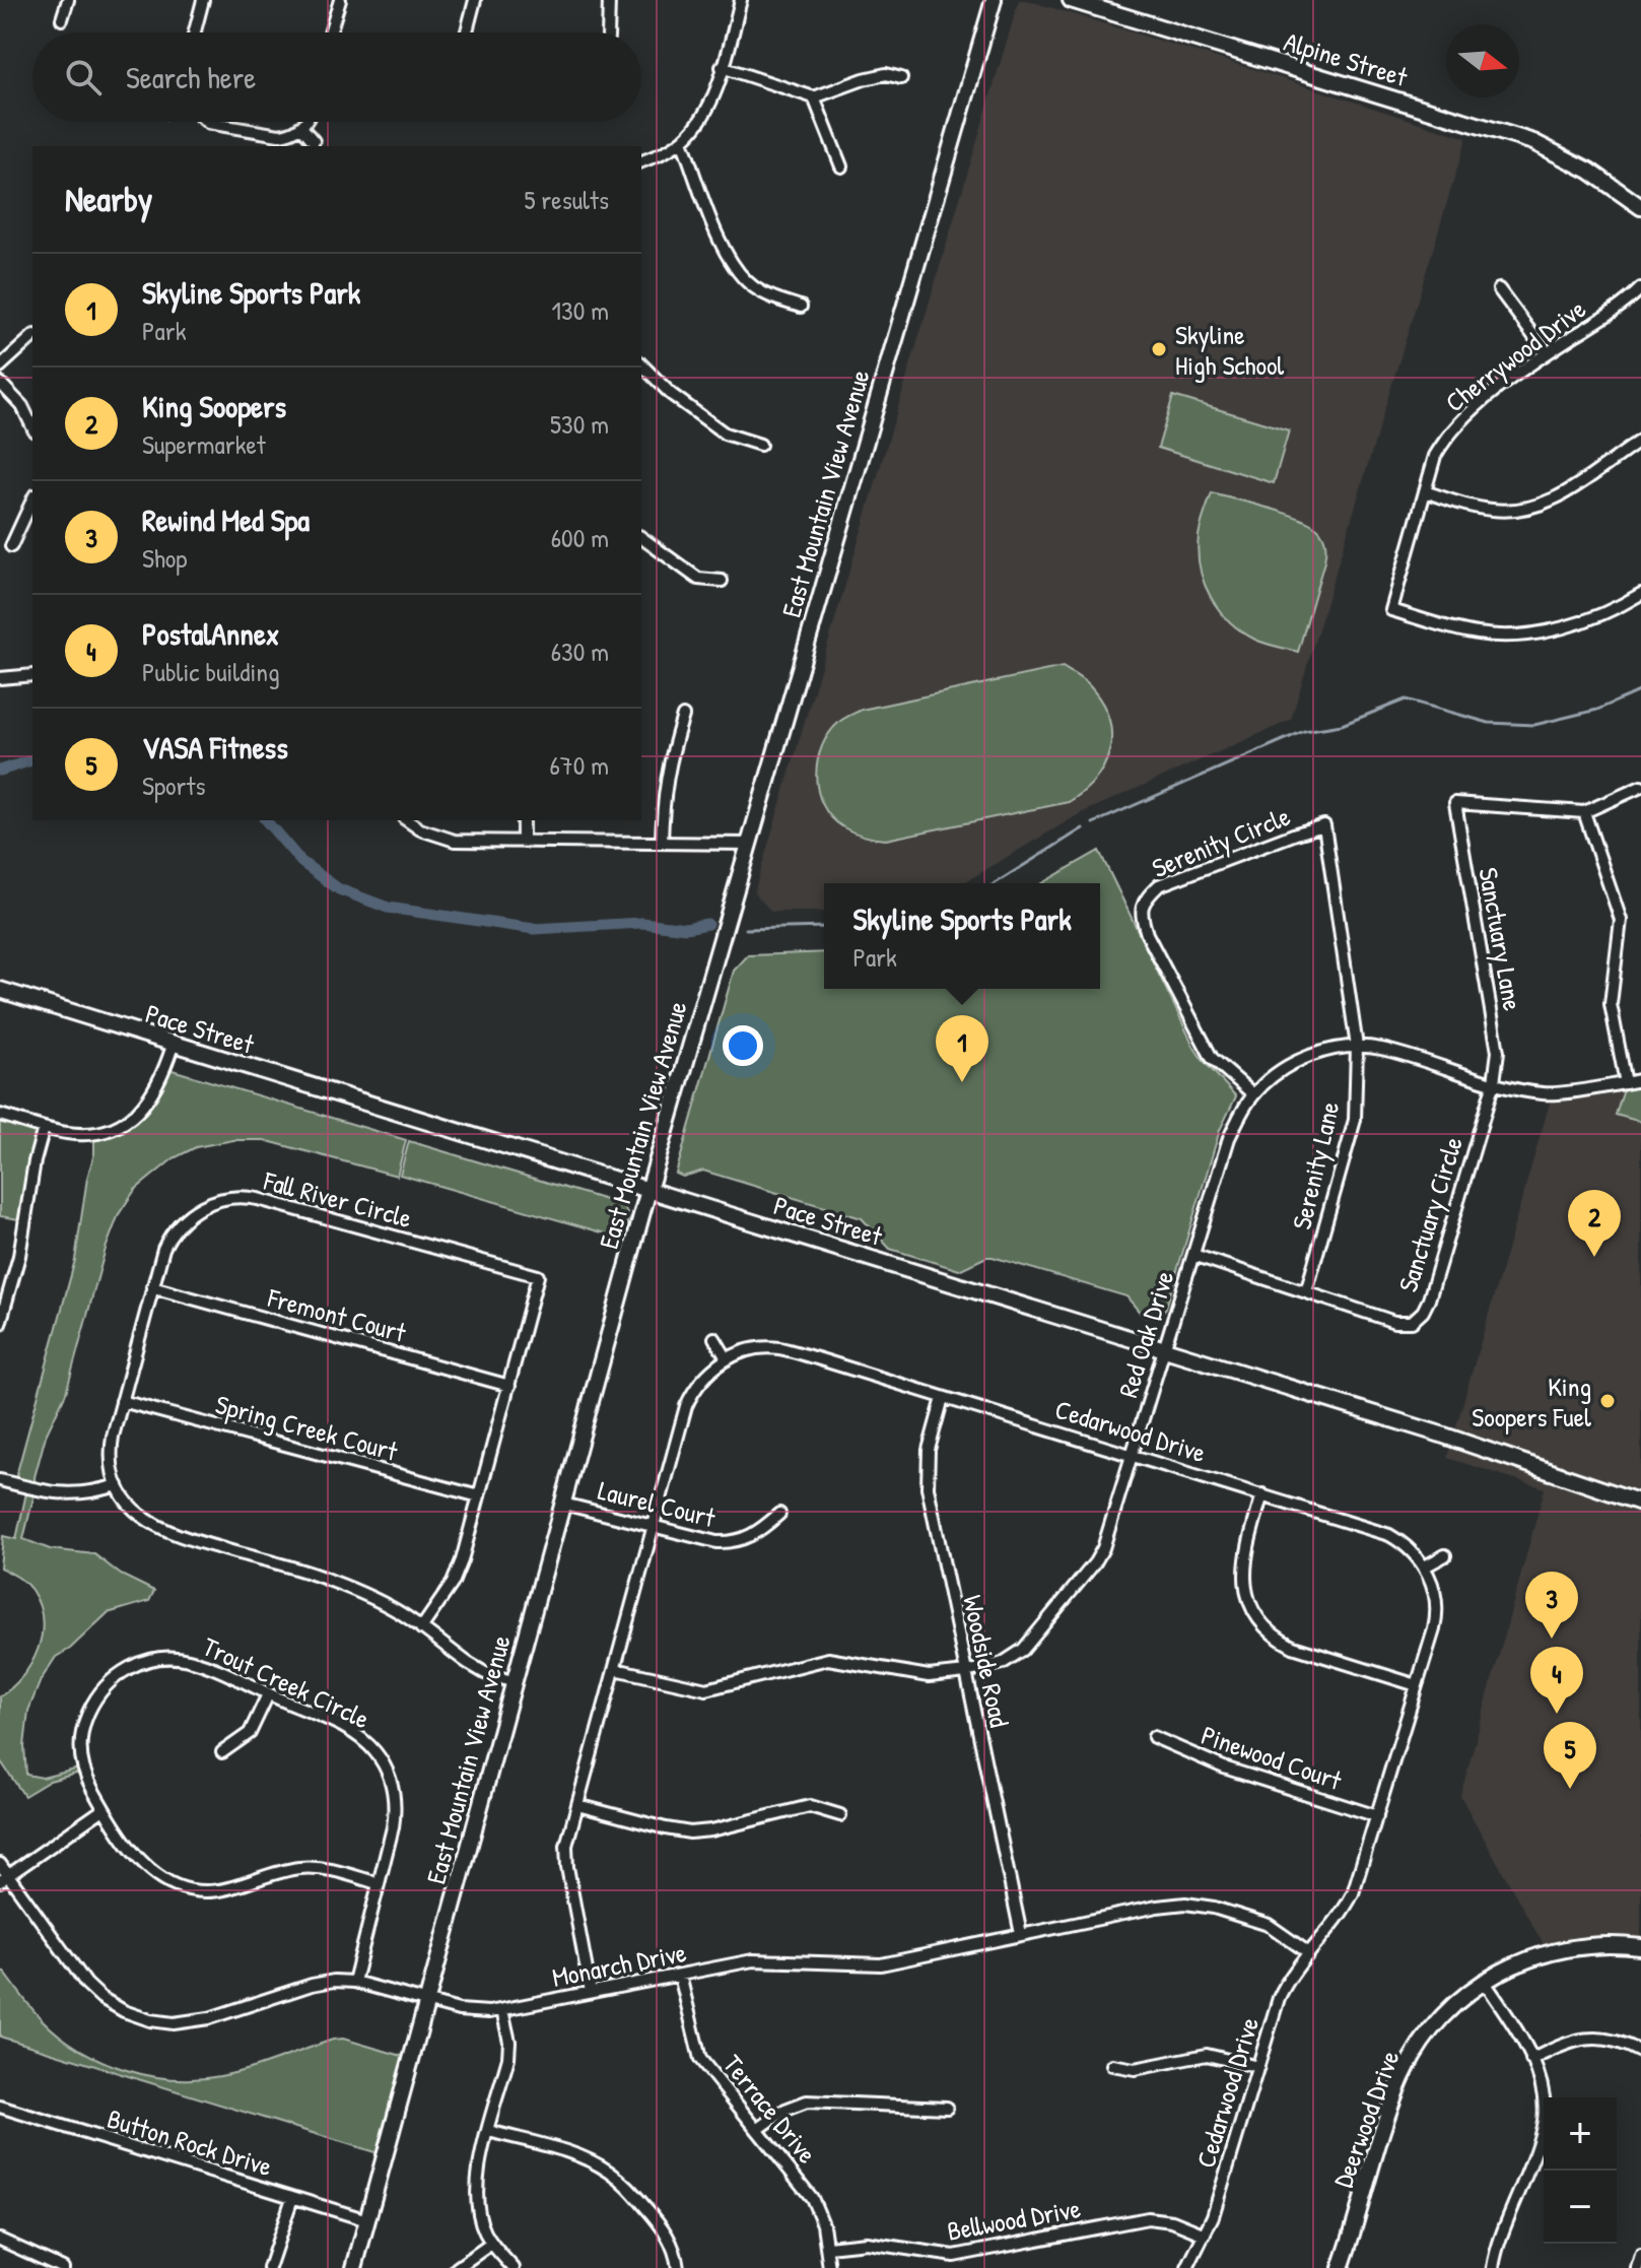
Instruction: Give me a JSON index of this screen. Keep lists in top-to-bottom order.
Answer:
{
  "streets": {
    "street": [
      "Alpine Street",
      "Cherrywood Drive",
      "East Mountain View Avenue",
      "Serenity Circle",
      "Sanctuary Lane",
      "Pace Street",
      "Serenity Lane",
      "Fall River Circle",
      "Sanctuary Circle",
      "Fremont Court",
      "Red Oak Drive",
      "Spring Creek Court",
      "Cedarwood Drive",
      "Laurel Court",
      "Woodside Road",
      "Trout Creek Circle",
      "Pinewood Court",
      "Monarch Drive",
      "Terrace Drive",
      "Deerwood Drive",
      "Button Rock Drive",
      "Bellwood Drive"
    ]
  },
  "crossings": [
    ["East Mountain View Avenue", "Pace Street"],
    ["East Mountain View Avenue", "Fall River Circle"],
    ["East Mountain View Avenue", "Laurel Court"],
    ["East Mountain View Avenue", "Monarch Drive"],
    ["East Mountain View Avenue", "Button Rock Drive"],
    ["Serenity Circle", "Serenity Lane"],
    ["Serenity Circle", "Red Oak Drive"],
    ["Sanctuary Lane", "Sanctuary Circle"],
    ["Sanctuary Lane", "Red Oak Drive"],
    ["Pace Street", "Red Oak Drive"],
    ["Serenity Lane", "Sanctuary Circle"],
    ["Serenity Lane", "Red Oak Drive"],
    ["Fall River Circle", "Fremont Court"],
    ["Fall River Circle", "Spring Creek Court"],
    ["Sanctuary Circle", "Red Oak Drive"],
    ["Red Oak Drive", "Cedarwood Drive"],
    ["Red Oak Drive", "Woodside Road"],
    ["Cedarwood Drive", "Laurel Court"],
    ["Cedarwood Drive", "Woodside Road"],
    ["Cedarwood Drive", "Pinewood Court"],
    ["Cedarwood Drive", "Monarch Drive"],
    ["Cedarwood Drive", "Bellwood Drive"],
    ["Woodside Road", "Monarch Drive"],
    ["Trout Creek Circle", "Monarch Drive"],
    ["Monarch Drive", "Terrace Drive"],
    ["Terrace Drive", "Bellwood Drive"]
  ],
  "places": ["Skyline High School", "King Soopers Fuel"],
  "north": "right",
  "page": {
    "search": "Search here",
    "heading": ["Nearby", "5 results"],
    "list": [
      {
        "mark": "1",
        "name": "Skyline Sports Park",
        "note": "Park",
        "value": "130 m"
      },
      {
        "mark": "2",
        "name": "King Soopers",
        "note": "Supermarket",
        "value": "530 m"
      },
      {
        "mark": "3",
        "name": "Rewind Med Spa",
        "note": "Shop",
        "value": "600 m"
      },
      {
        "mark": "4",
        "name": "PostalAnnex",
        "note": "Public building",
        "value": "630 m"
      },
      {
        "mark": "5",
        "name": "VASA Fitness",
        "note": "Sports",
        "value": "670 m"
      }
    ],
    "popup": ["Skyline Sports Park", "Park"],
    "pins": [
      "1",
      "2",
      "3",
      "4",
      "5"
    ],
    "map_buttons": ["+", "−"]
  }
}
